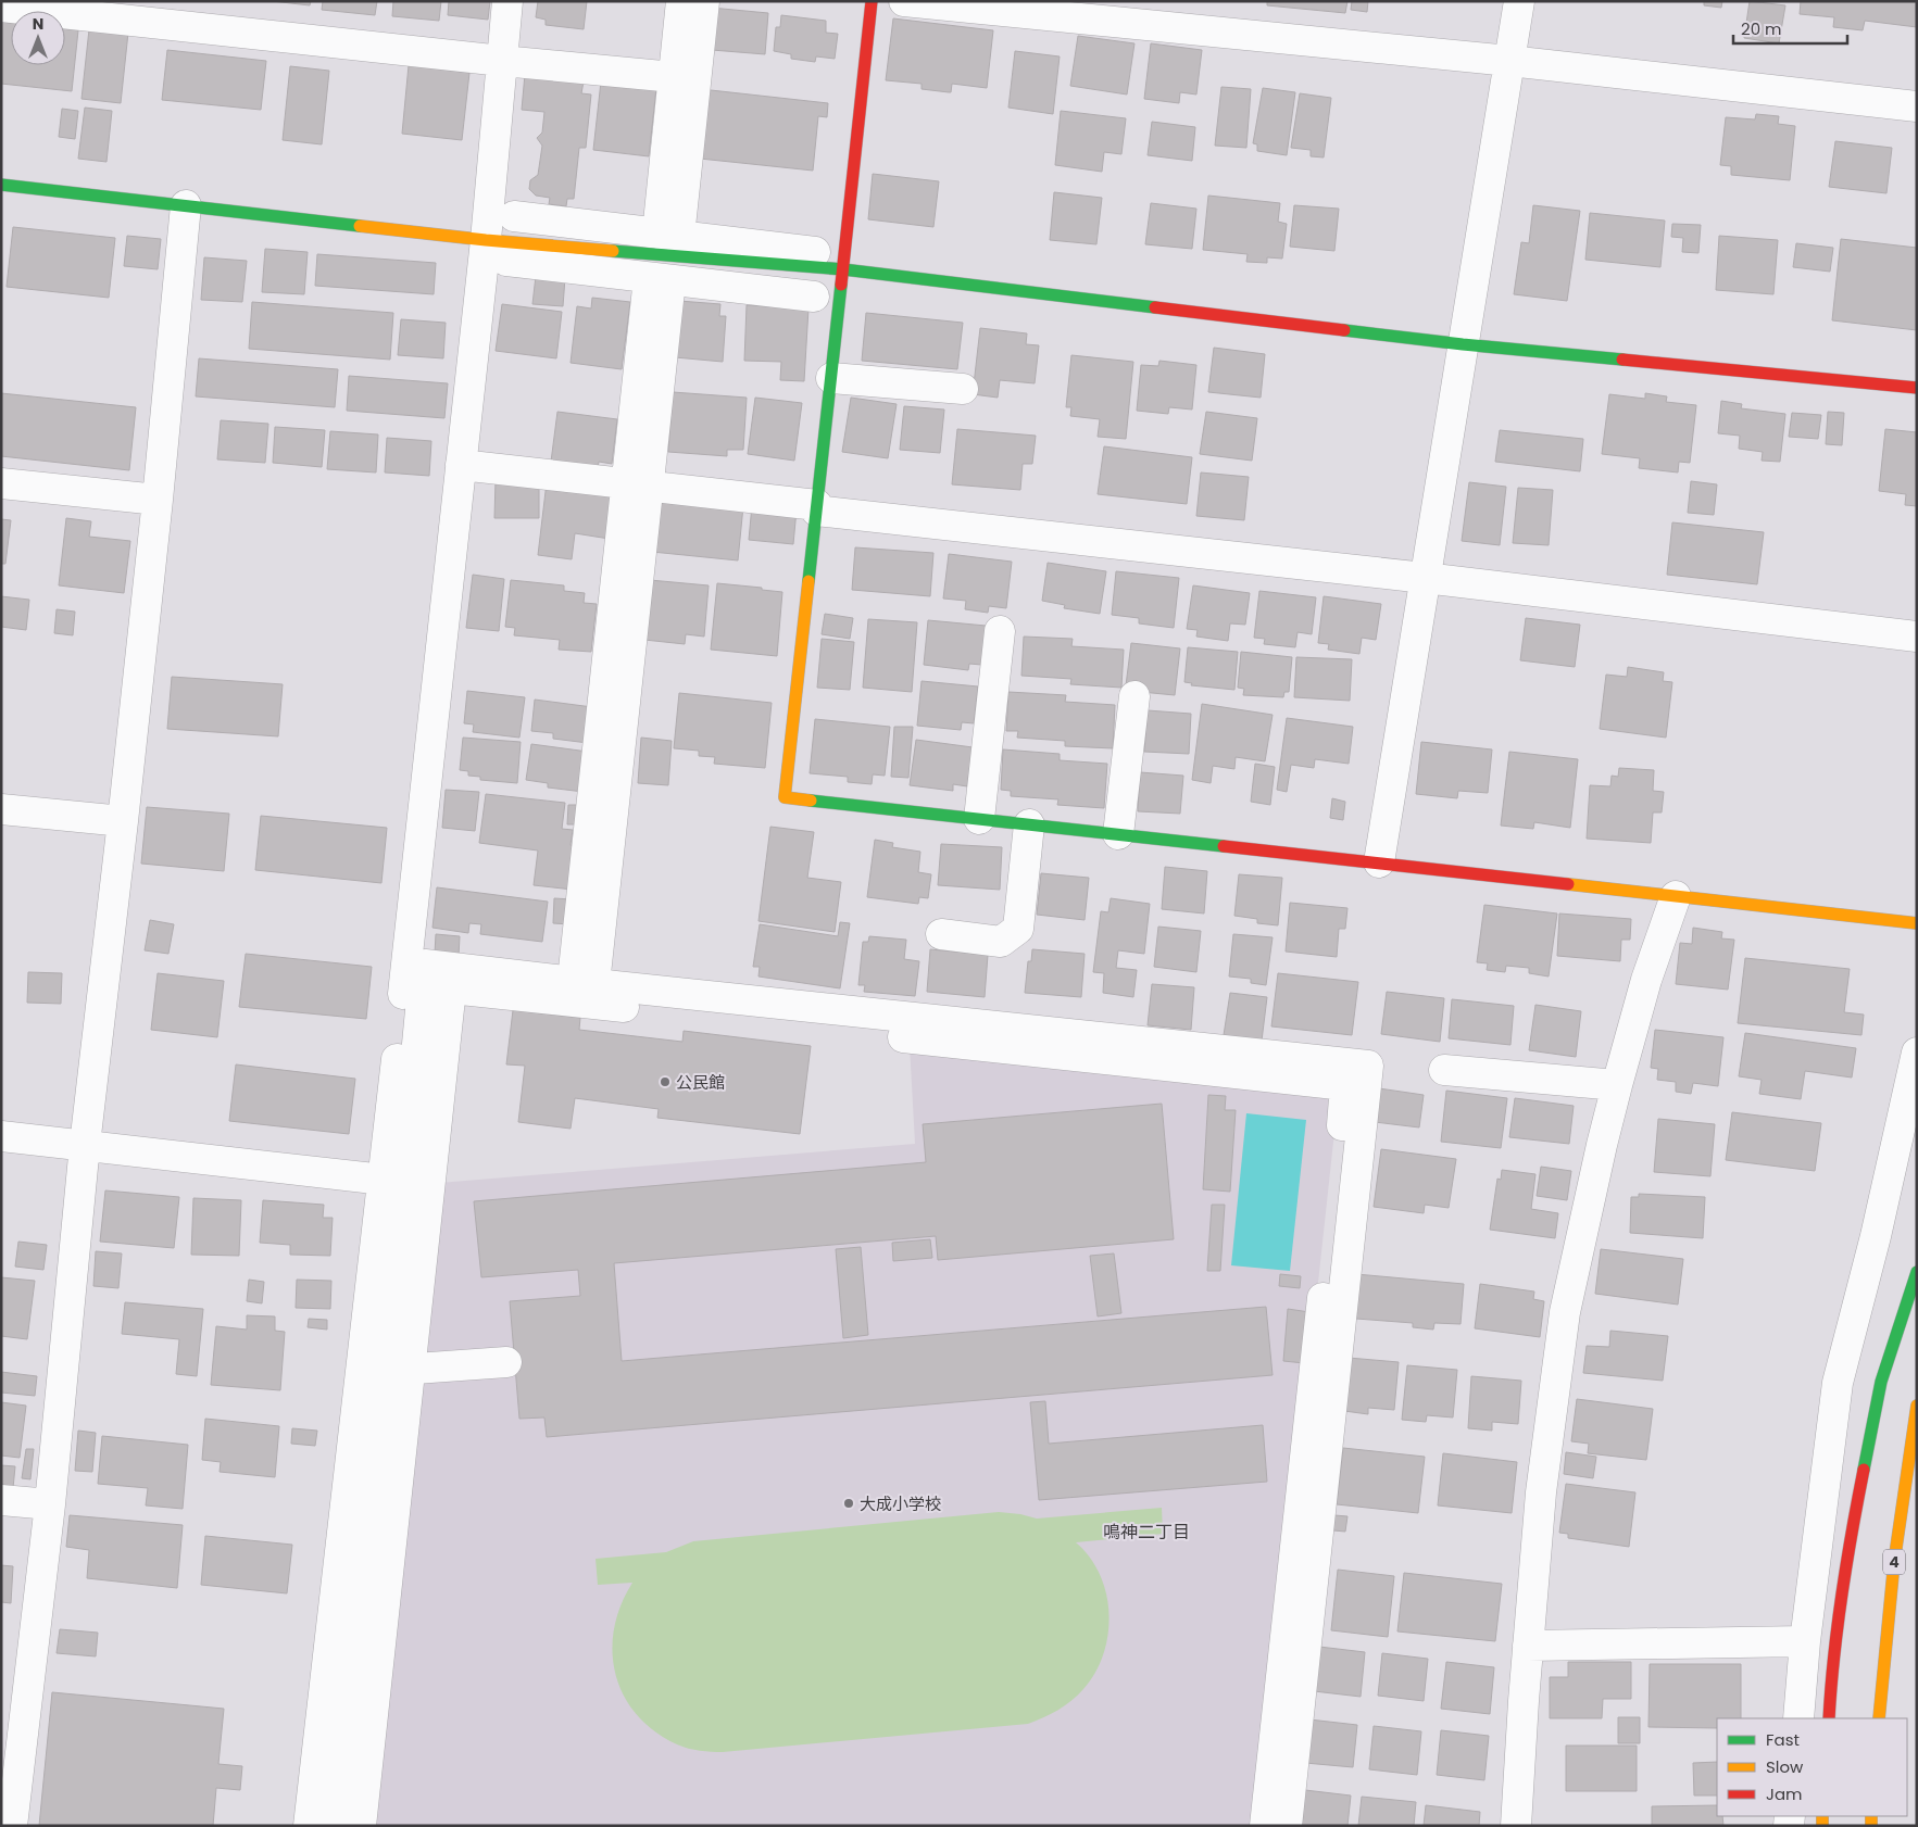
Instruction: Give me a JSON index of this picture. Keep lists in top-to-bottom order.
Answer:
{
  "streets": {
    "main road": ["4"]
  },
  "districts": ["鳴神二丁目"],
  "places": ["公民館", "大成小学校"],
  "legend": ["Fast", "Slow", "Jam"],
  "scale_bar": "20 m",
  "north": "top"
}
